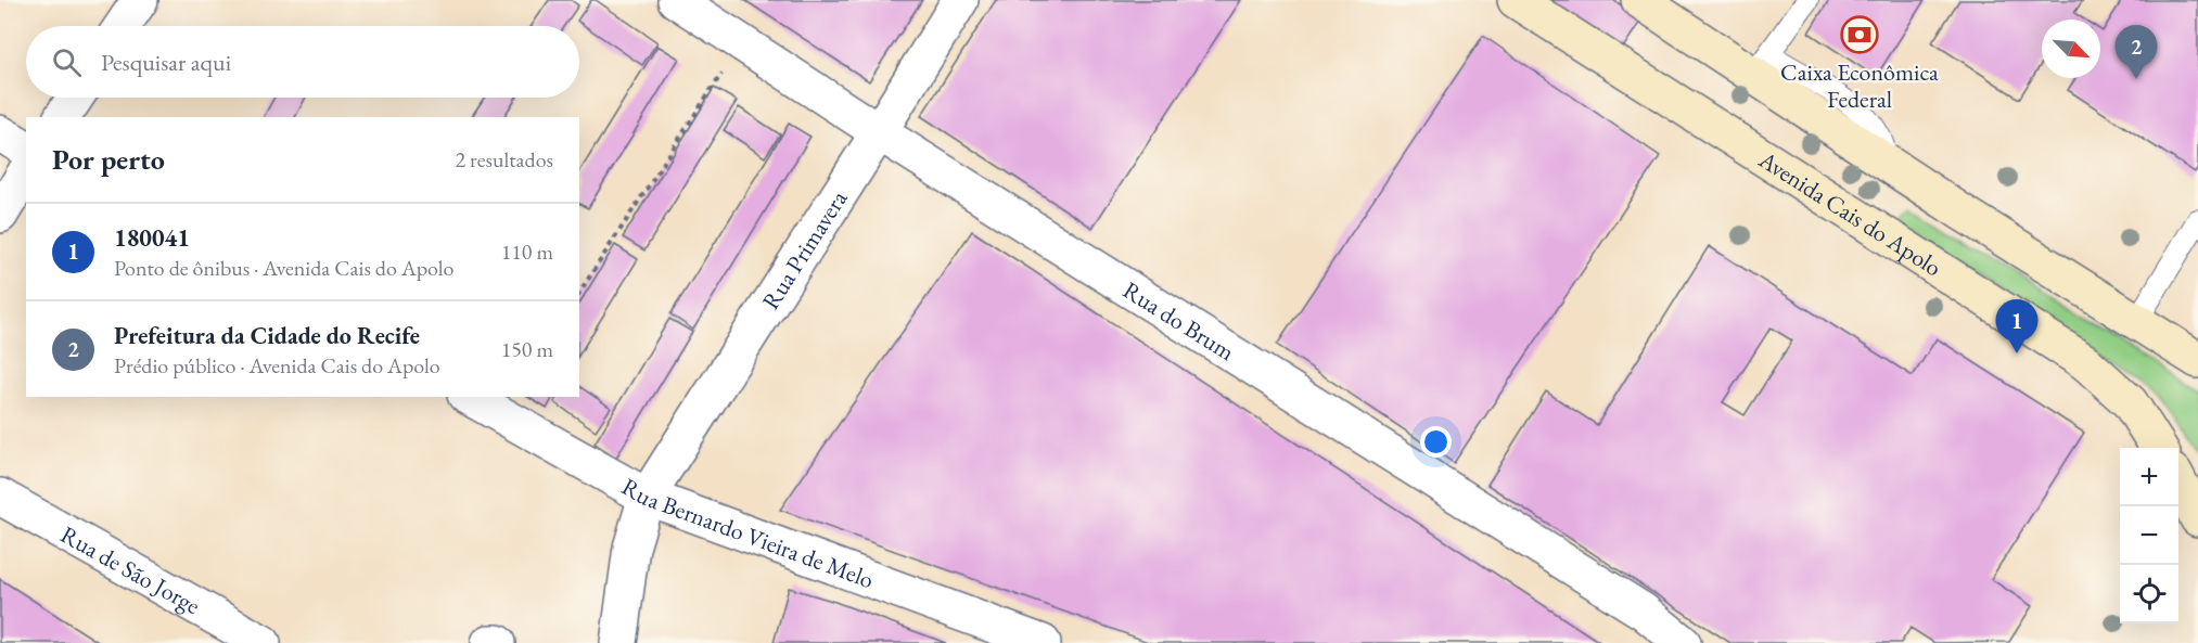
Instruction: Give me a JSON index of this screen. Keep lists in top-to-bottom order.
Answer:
{
  "streets": {
    "main road": ["Avenida Cais do Apolo"],
    "street": [
      "Rua Primavera",
      "Rua do Brum",
      "Rua Bernardo Vieira de Melo",
      "Rua de São Jorge"
    ]
  },
  "crossings": [
    ["Rua Primavera", "Rua do Brum"],
    ["Rua Primavera", "Rua Bernardo Vieira de Melo"]
  ],
  "places": {
    "bank": ["Caixa Econômica Federal"]
  },
  "north": "bottom right",
  "page": {
    "pins": ["2", "1"],
    "search": "Pesquisar aqui",
    "heading": ["Por perto", "2 resultados"],
    "list": [
      {
        "mark": "1",
        "name": "180041",
        "note": "Ponto de ônibus · Avenida Cais do Apolo",
        "value": "110 m"
      },
      {
        "mark": "2",
        "name": "Prefeitura da Cidade do Recife",
        "note": "Prédio público · Avenida Cais do Apolo",
        "value": "150 m"
      }
    ],
    "map_buttons": ["+", "−"]
  }
}
